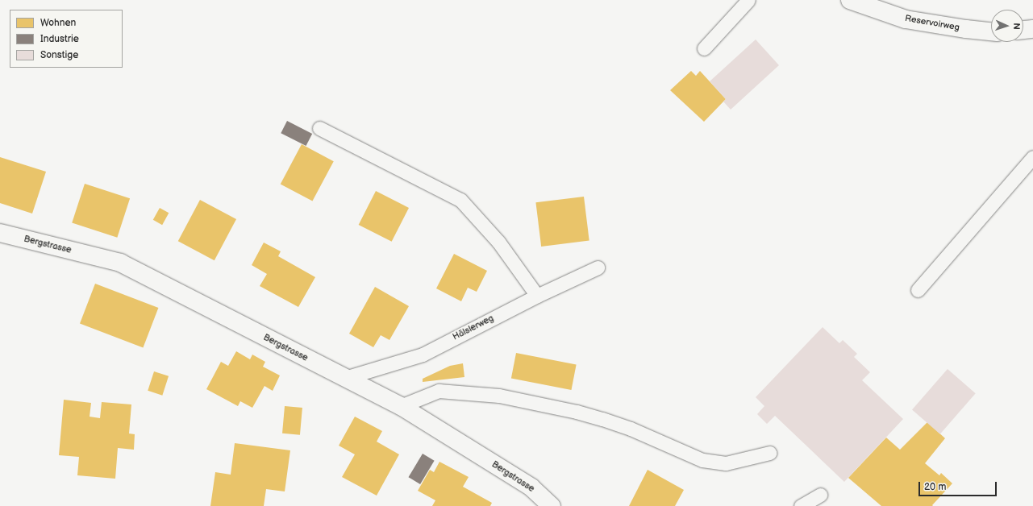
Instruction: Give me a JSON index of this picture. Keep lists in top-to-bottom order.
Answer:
{
  "streets": {
    "street": ["Reservoirweg", "Bergstrasse"],
    "lane": ["Hälslerweg"]
  },
  "crossings": [
    ["Bergstrasse", "Hälslerweg"]
  ],
  "legend": ["Wohnen", "Industrie", "Sonstige"],
  "scale_bar": "20 m",
  "north": "right"
}
